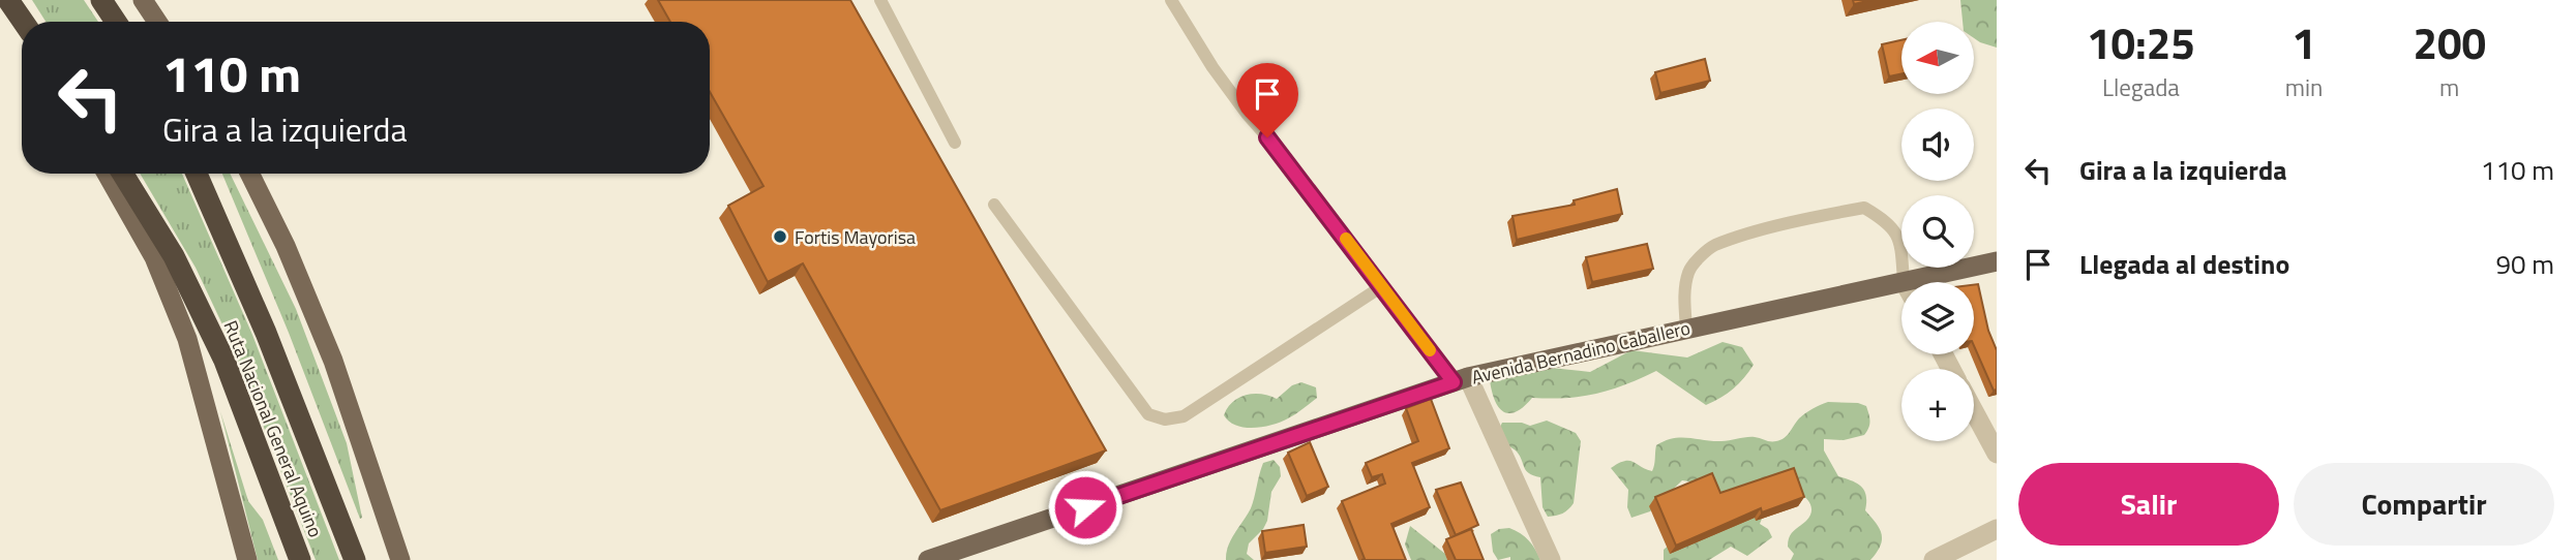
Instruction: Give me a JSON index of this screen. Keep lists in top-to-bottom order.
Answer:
{
  "streets": {
    "highway": ["Ruta Nacional General Aquino"],
    "main road": ["Avenida Bernadino Caballero"]
  },
  "places": ["Fortis Mayorisa"],
  "north": "left",
  "page": {
    "eta": [
      "10:25",
      "Llegada",
      "1",
      "min",
      "200",
      "m"
    ],
    "map_buttons": "+",
    "turn": ["110 m", "Gira a la izquierda"],
    "list": [
      {
        "name": "Gira a la izquierda",
        "value": "110 m"
      },
      {
        "name": "Llegada al destino",
        "value": "90 m"
      }
    ],
    "buttons": ["Salir", "Compartir"]
  }
}
